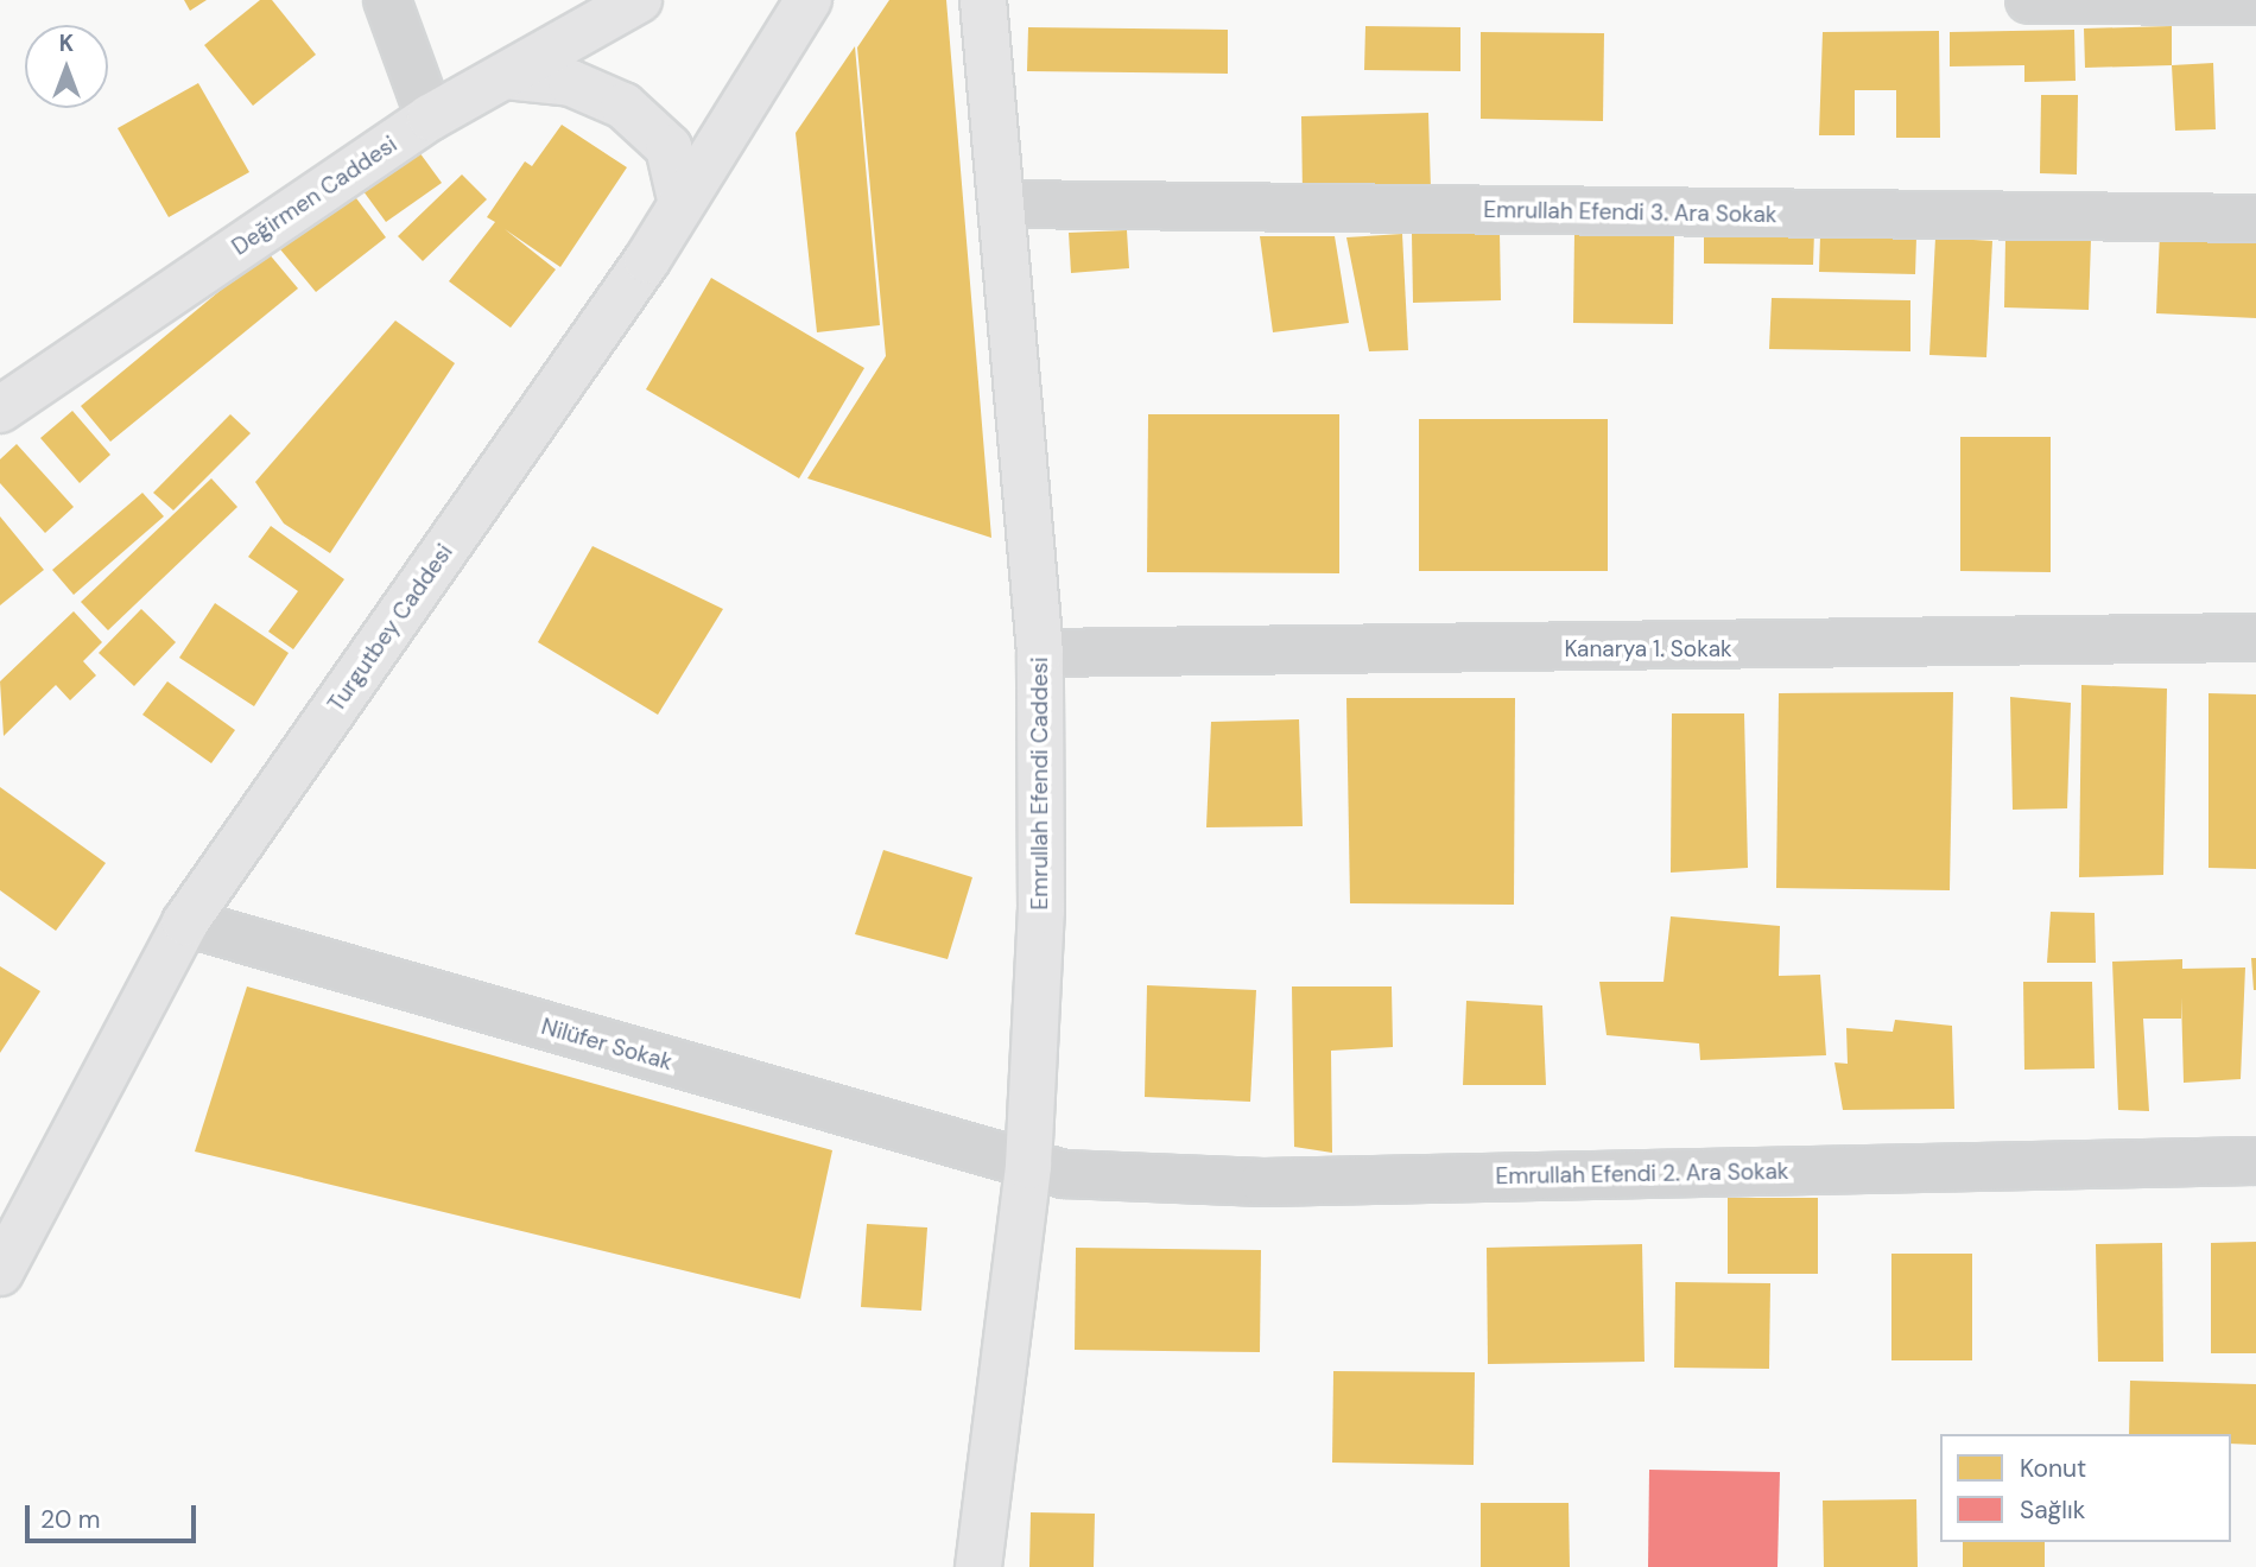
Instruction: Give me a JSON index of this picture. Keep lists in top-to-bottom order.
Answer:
{
  "streets": {
    "main road": ["Değirmen Caddesi", "Turgutbey Caddesi", "Emrullah Efendi Caddesi"],
    "street": [
      "Emrullah Efendi 3. Ara Sokak",
      "Kanarya 1. Sokak",
      "Nilüfer Sokak",
      "Emrullah Efendi 2. Ara Sokak"
    ]
  },
  "crossings": [
    ["Emrullah Efendi 3. Ara Sokak", "Emrullah Efendi Caddesi"],
    ["Turgutbey Caddesi", "Nilüfer Sokak"],
    ["Kanarya 1. Sokak", "Emrullah Efendi Caddesi"],
    ["Emrullah Efendi Caddesi", "Nilüfer Sokak"],
    ["Emrullah Efendi Caddesi", "Emrullah Efendi 2. Ara Sokak"],
    ["Nilüfer Sokak", "Emrullah Efendi 2. Ara Sokak"]
  ],
  "legend": ["Konut", "Sağlık"],
  "scale_bar": "20 m",
  "north": "top"
}
